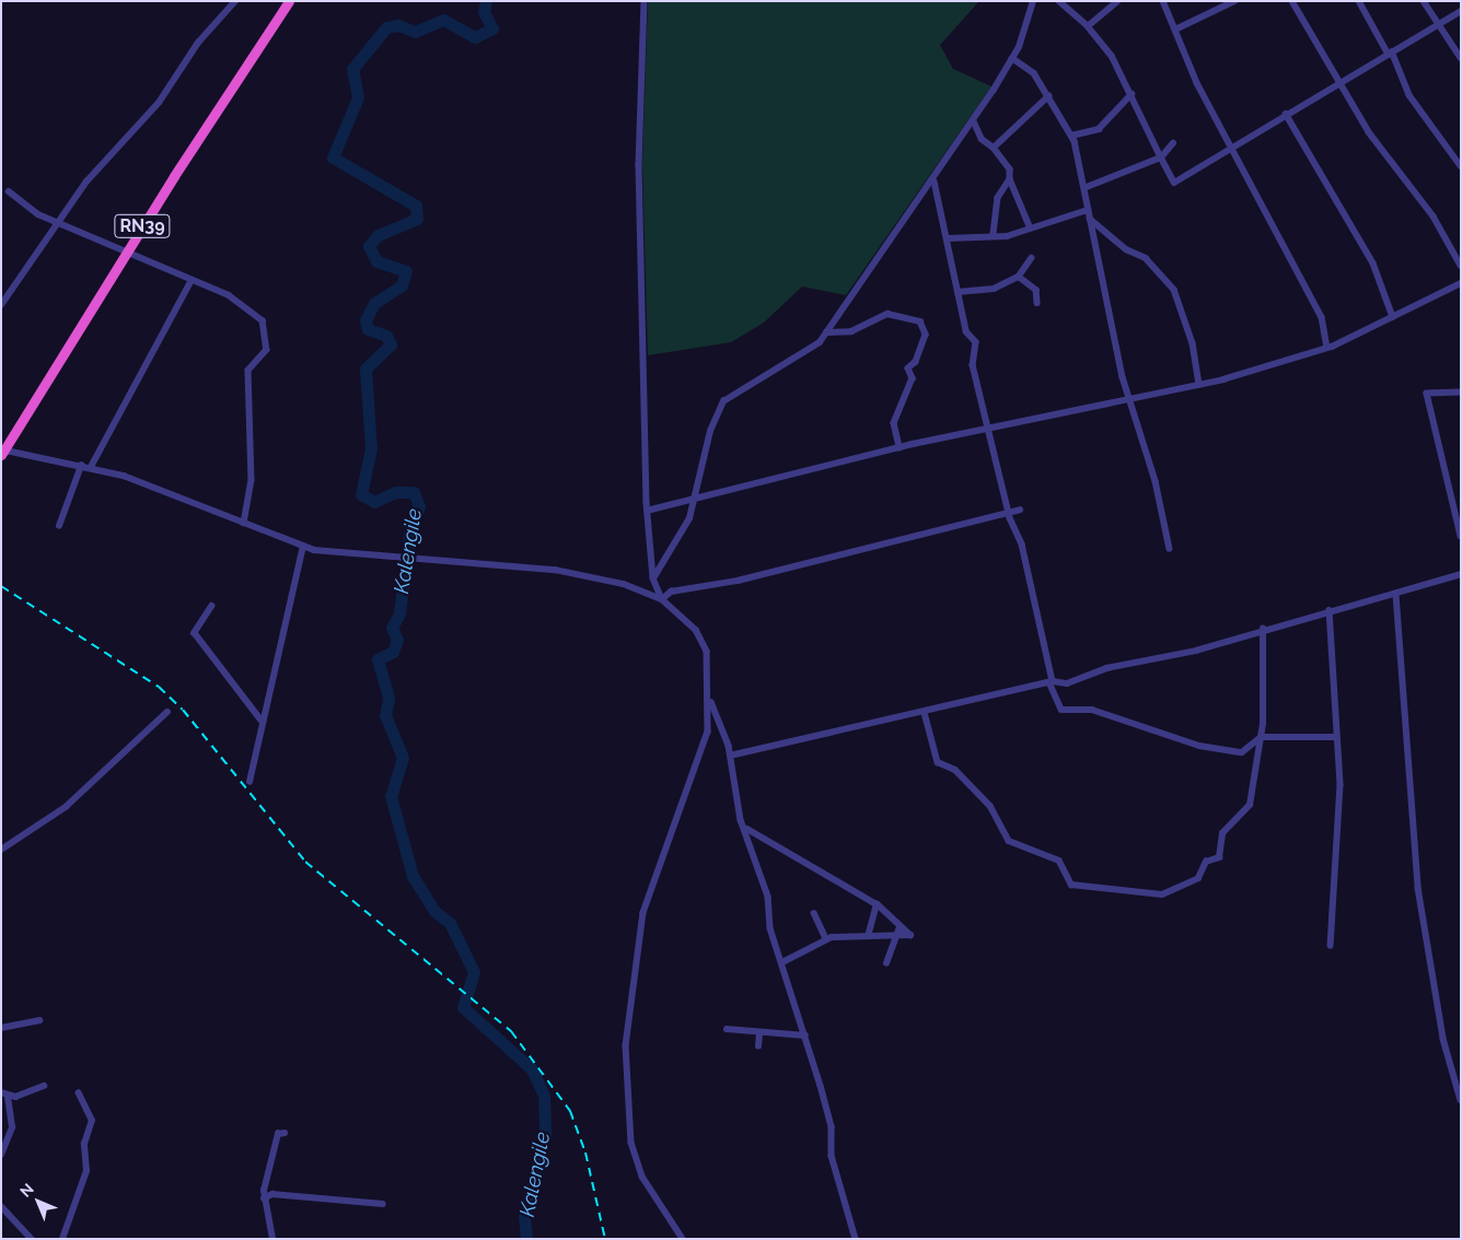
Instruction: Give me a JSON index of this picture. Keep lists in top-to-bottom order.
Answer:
{
  "streets": {
    "highway": ["RN39"]
  },
  "water": ["Kalengile"],
  "north": "top left"
}
